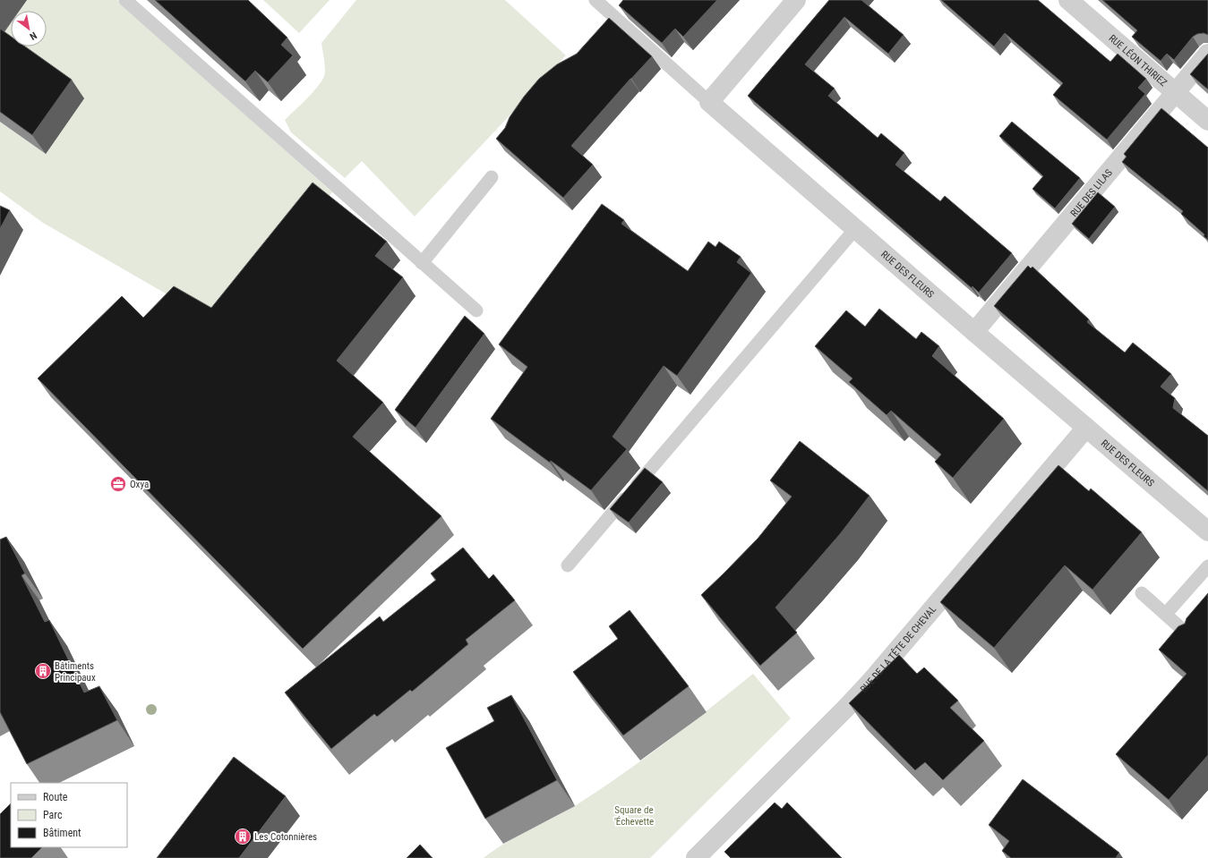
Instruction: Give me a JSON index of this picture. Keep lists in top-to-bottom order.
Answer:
{
  "streets": {
    "street": [
      "RUE LÉON THIRIEZ",
      "RUE DES LILAS",
      "RUE DES FLEURS",
      "RUE DE LA TÊTE DE CHEVAL"
    ]
  },
  "crossings": [
    ["RUE LÉON THIRIEZ", "RUE DES LILAS"],
    ["RUE DES LILAS", "RUE DES FLEURS"],
    ["RUE DES FLEURS", "RUE DE LA TÊTE DE CHEVAL"]
  ],
  "parks": ["Square de 'Échevette"],
  "places": {
    "office": ["Oxya"],
    "building": ["Bâtiments Principaux", "Les Cotonnières"]
  },
  "legend": ["Route", "Parc", "Bâtiment"],
  "north": "bottom right"
}
